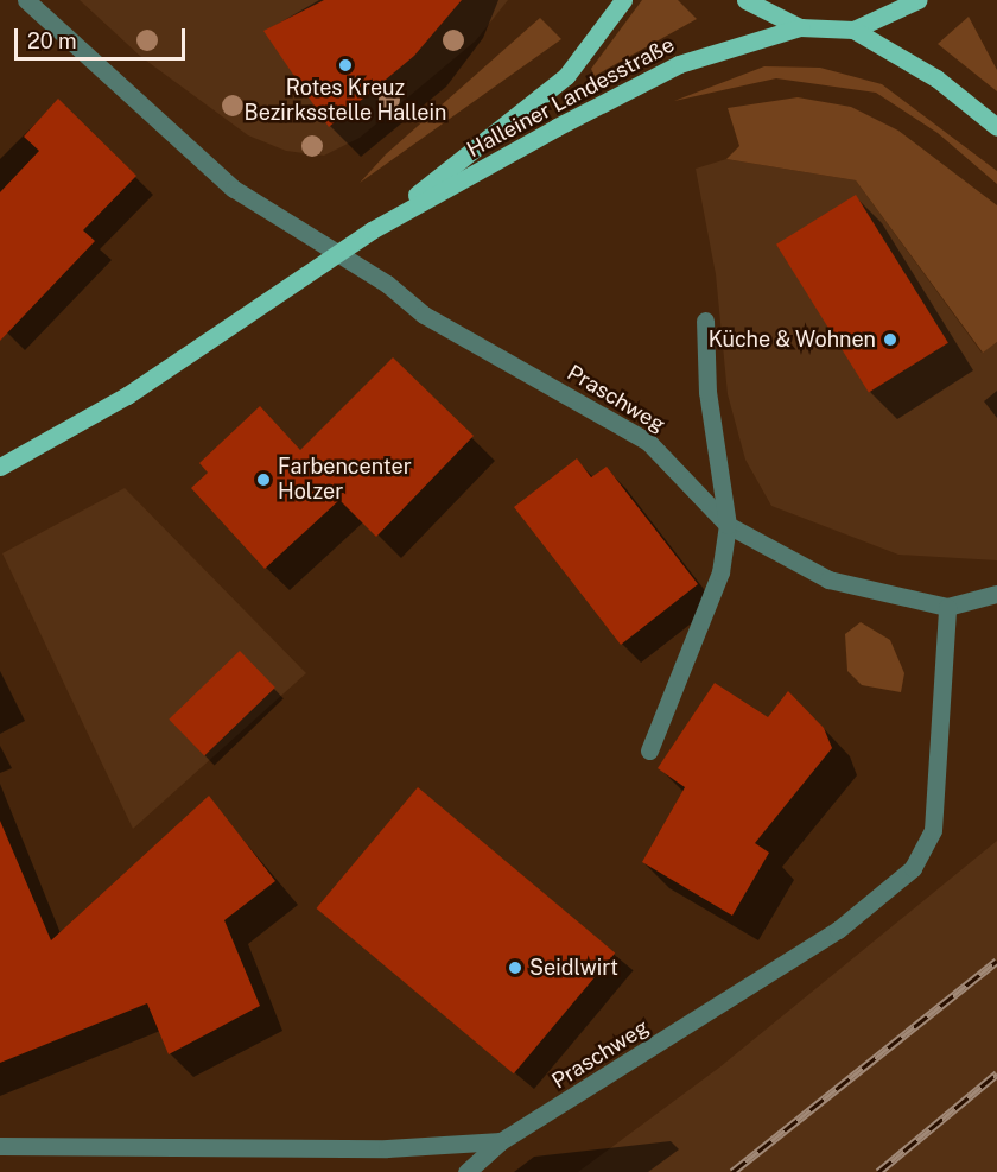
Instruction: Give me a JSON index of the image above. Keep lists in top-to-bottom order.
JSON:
{
  "streets": {
    "main road": ["Halleiner Landesstraße"],
    "street": ["Praschweg"]
  },
  "crossings": [
    ["Halleiner Landesstraße", "Praschweg"]
  ],
  "places": [
    "Rotes Kreuz Bezirksstelle Hallein",
    "Küche & Wohnen",
    "Farbencenter Holzer",
    "Seidlwirt"
  ],
  "scale_bar": "20 m"
}
